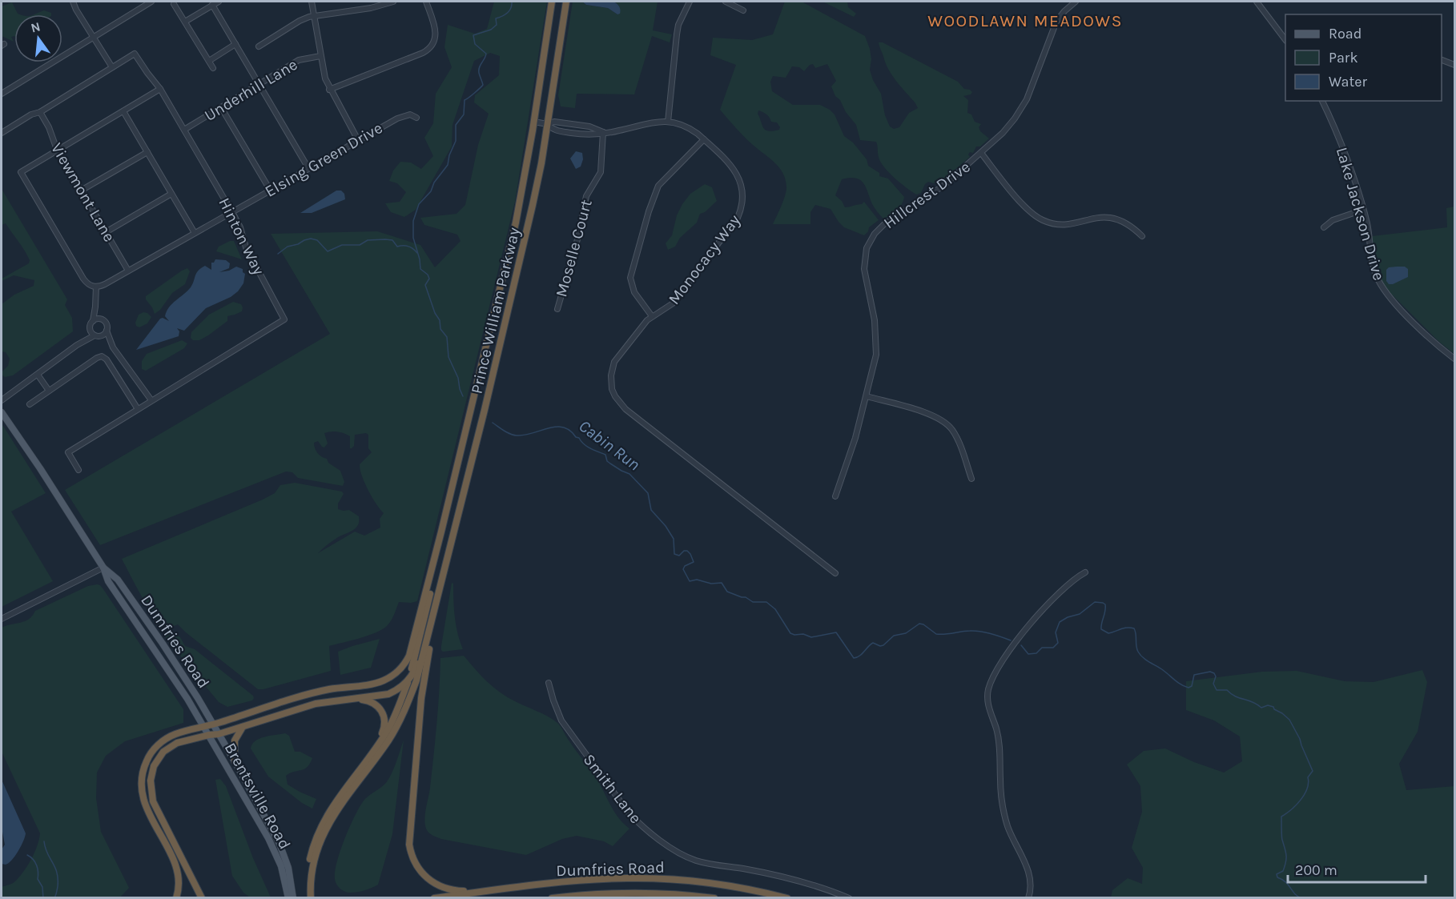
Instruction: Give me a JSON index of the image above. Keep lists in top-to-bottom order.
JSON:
{
  "streets": {
    "highway": ["Prince William Parkway", "Dumfries Road"],
    "main road": ["Brentsville Road"],
    "street": [
      "Underhill Lane",
      "Elsing Green Drive",
      "Viewmont Lane",
      "Hillcrest Drive",
      "Lake Jackson Drive",
      "Hinton Way",
      "Moselle Court",
      "Monocacy Way",
      "Smith Lane"
    ]
  },
  "crossings": [
    ["Underhill Lane", "Hinton Way"],
    ["Elsing Green Drive", "Viewmont Lane"],
    ["Elsing Green Drive", "Hinton Way"],
    ["Viewmont Lane", "Hinton Way"],
    ["Moselle Court", "Monocacy Way"],
    ["Monocacy Way", "Prince William Parkway"],
    ["Dumfries Road", "Brentsville Road"]
  ],
  "districts": ["WOODLAWN MEADOWS"],
  "water": ["Cabin Run"],
  "legend": ["Road", "Park", "Water"],
  "scale_bar": "200 m",
  "north": "top"
}
